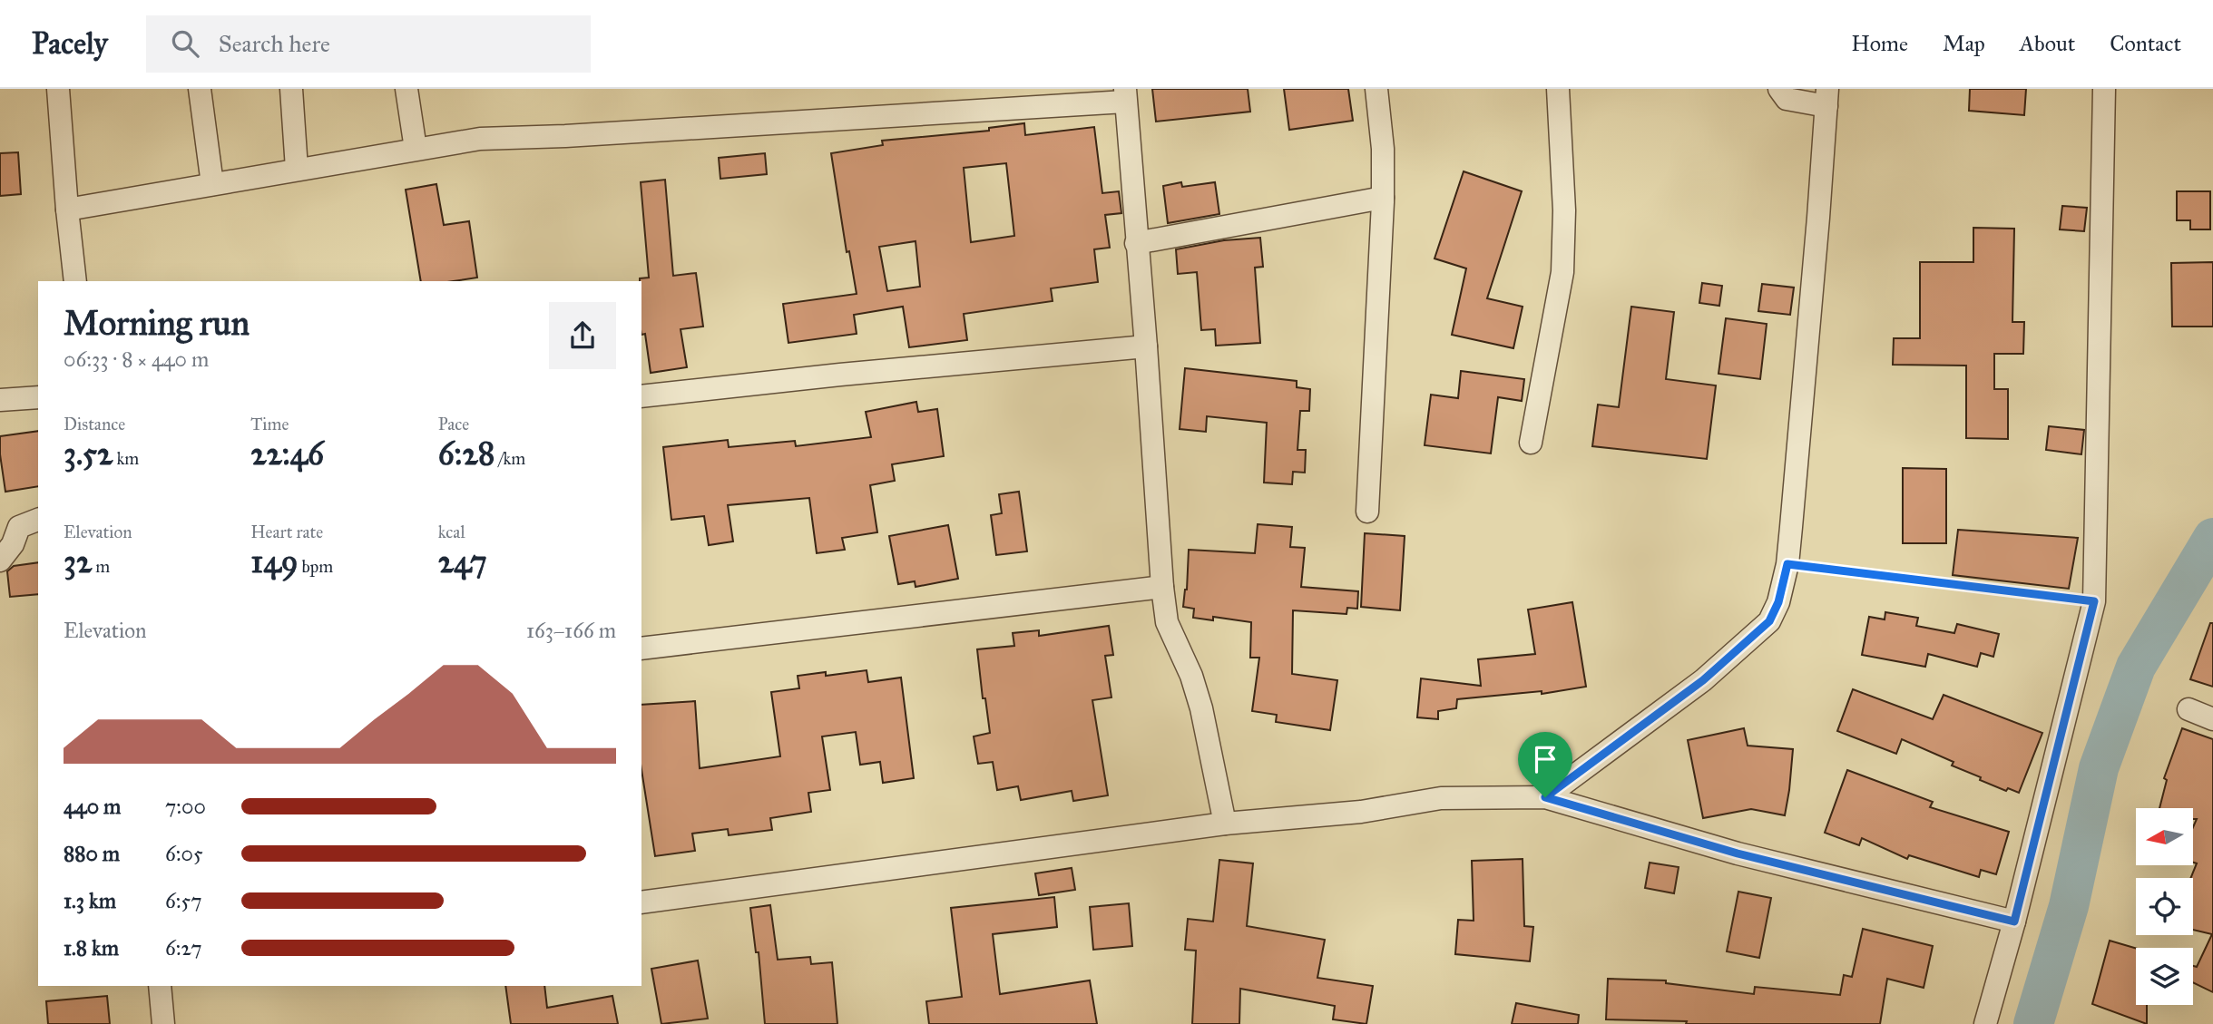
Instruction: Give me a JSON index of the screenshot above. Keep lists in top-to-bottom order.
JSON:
{
  "north": "left",
  "page": {
    "header": "Pacely",
    "search": "Search here",
    "nav": [
      "Home",
      "Map",
      "About",
      "Contact"
    ],
    "heading": ["Morning run", "06:33 · 8 × 440 m"],
    "stats": [
      ["Distance", "3.52 km"],
      ["Time", "22:46"],
      ["Pace", "6:28 /km"],
      ["Elevation", "32 m"],
      ["Heart rate", "149 bpm"],
      ["kcal", "247"]
    ],
    "chart": ["Elevation", "163–166 m"],
    "list": [
      {
        "name": "440 m",
        "note": "7:00"
      },
      {
        "name": "880 m",
        "note": "6:05"
      },
      {
        "name": "1.3 km",
        "note": "6:57"
      },
      {
        "name": "1.8 km",
        "note": "6:27"
      }
    ]
  }
}
